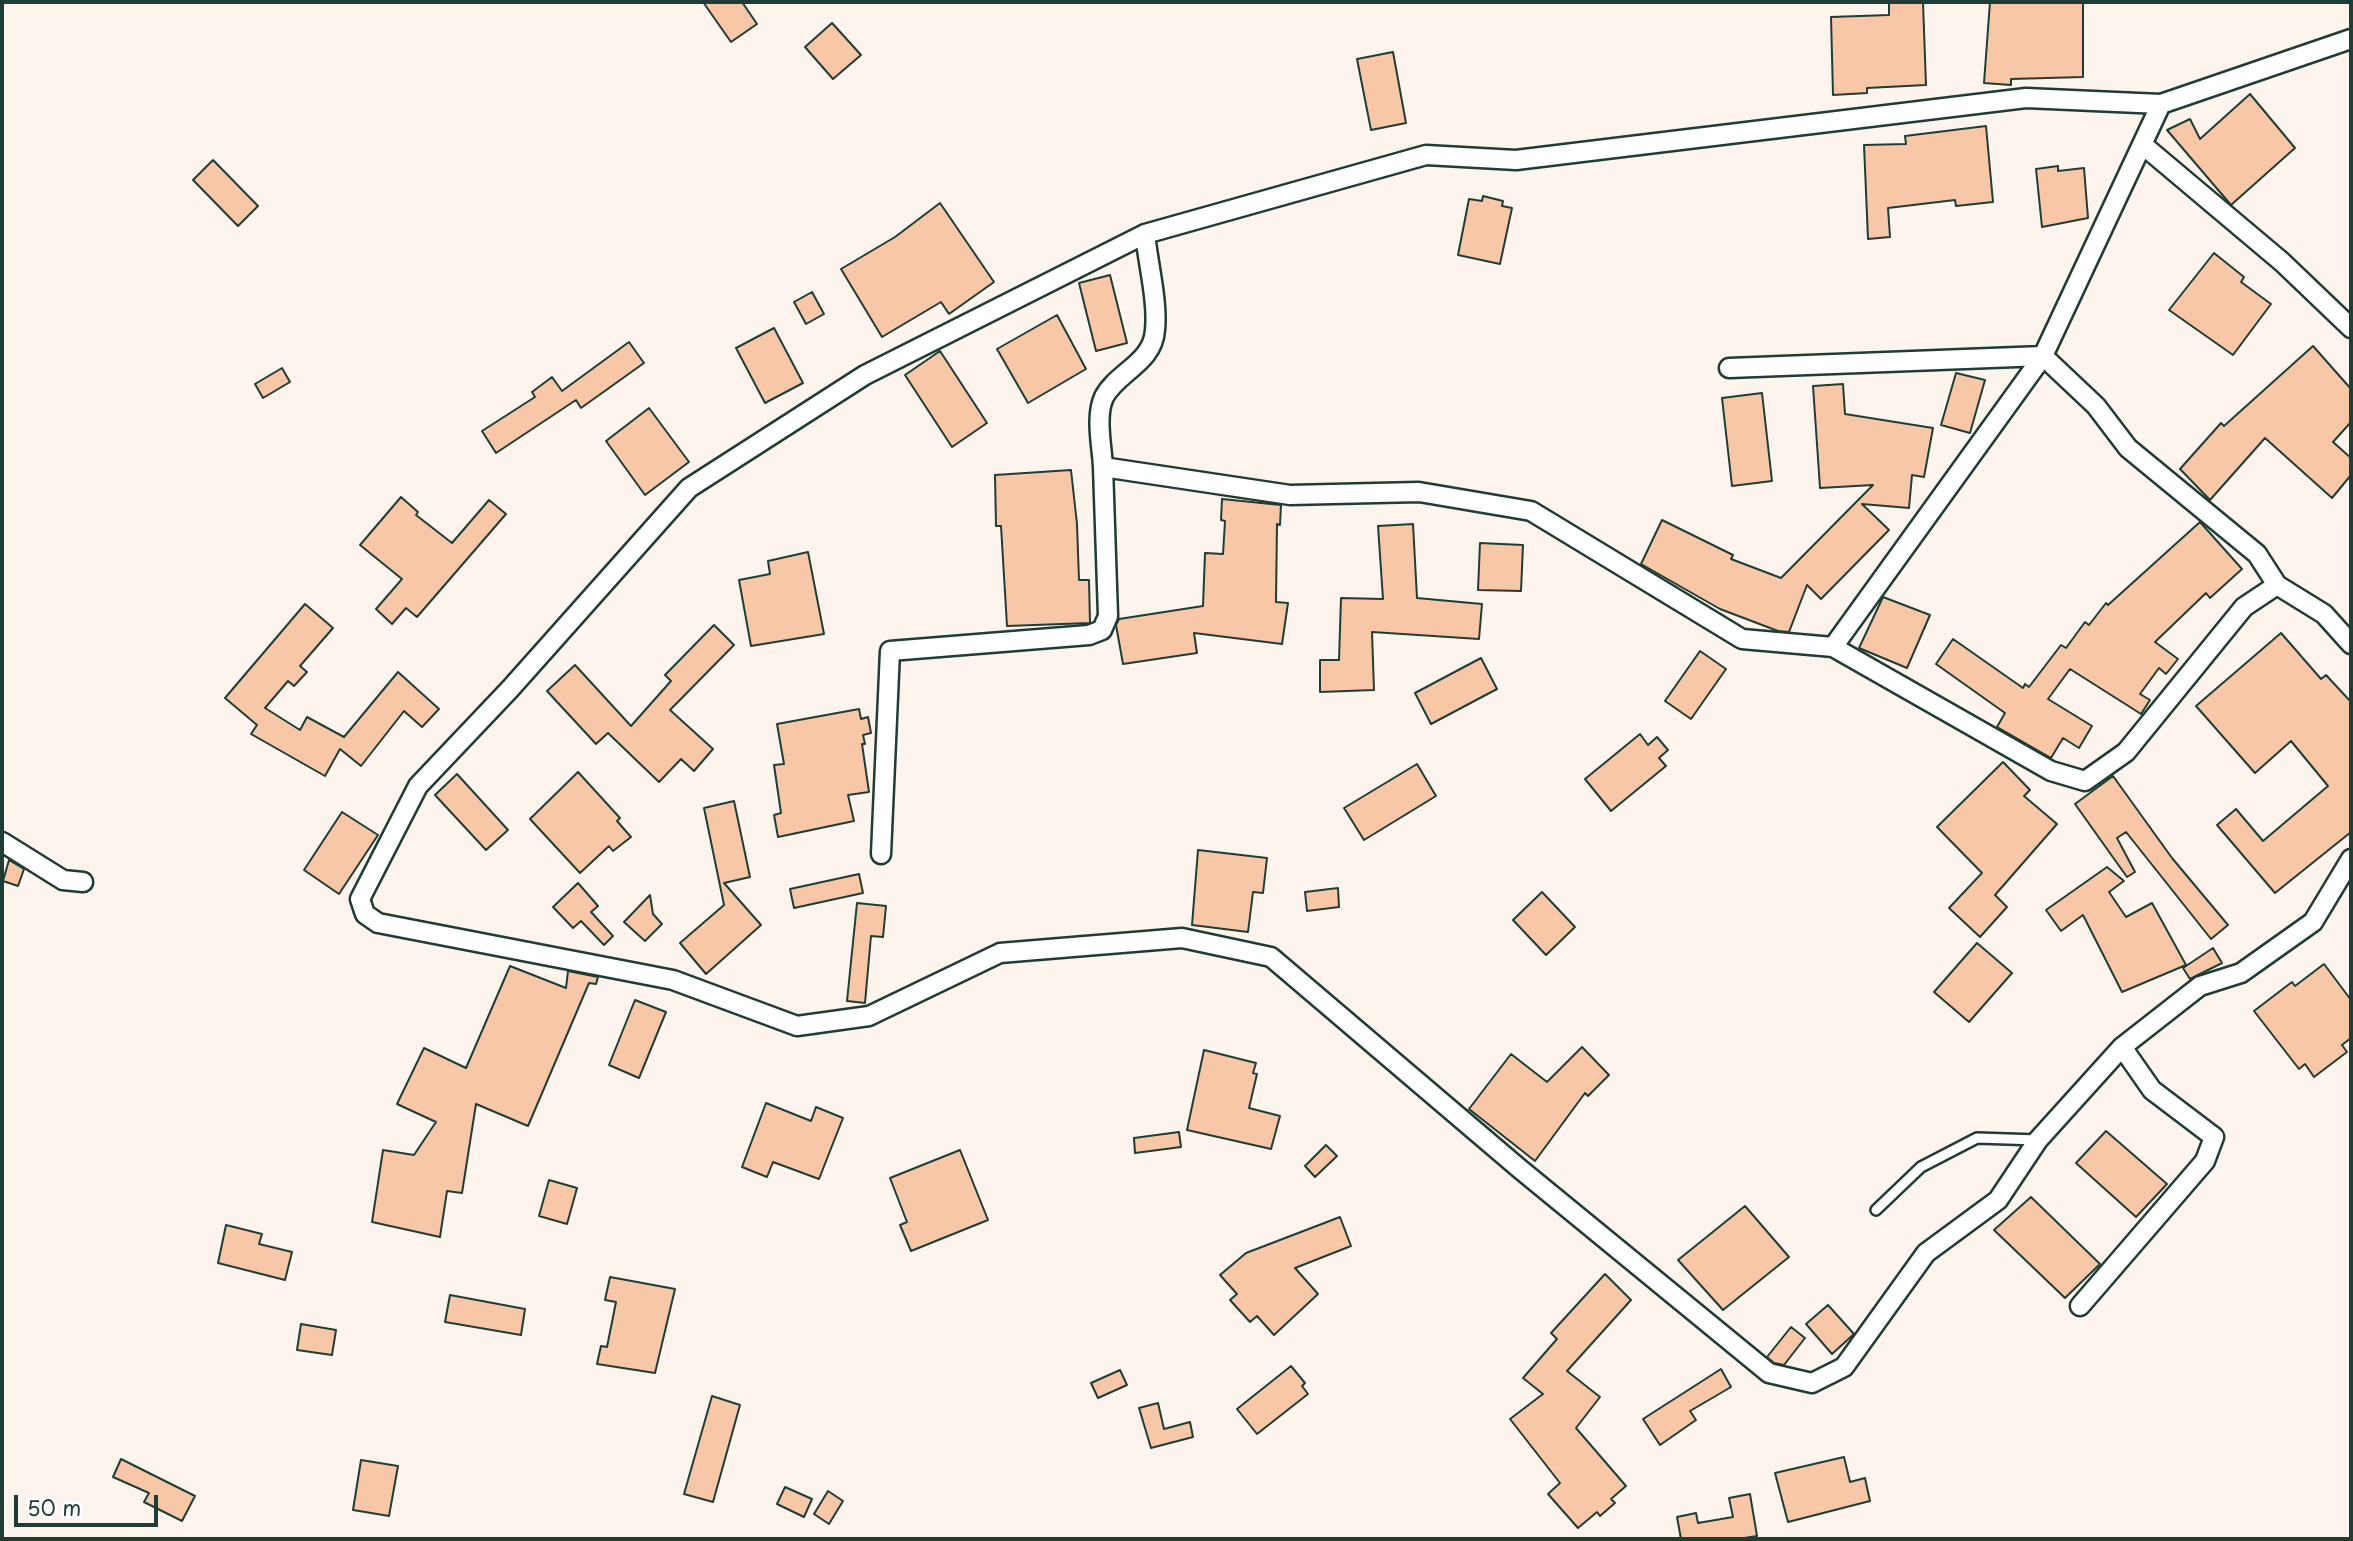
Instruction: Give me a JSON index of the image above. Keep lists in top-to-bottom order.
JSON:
{
  "scale_bar": "50 m"
}
